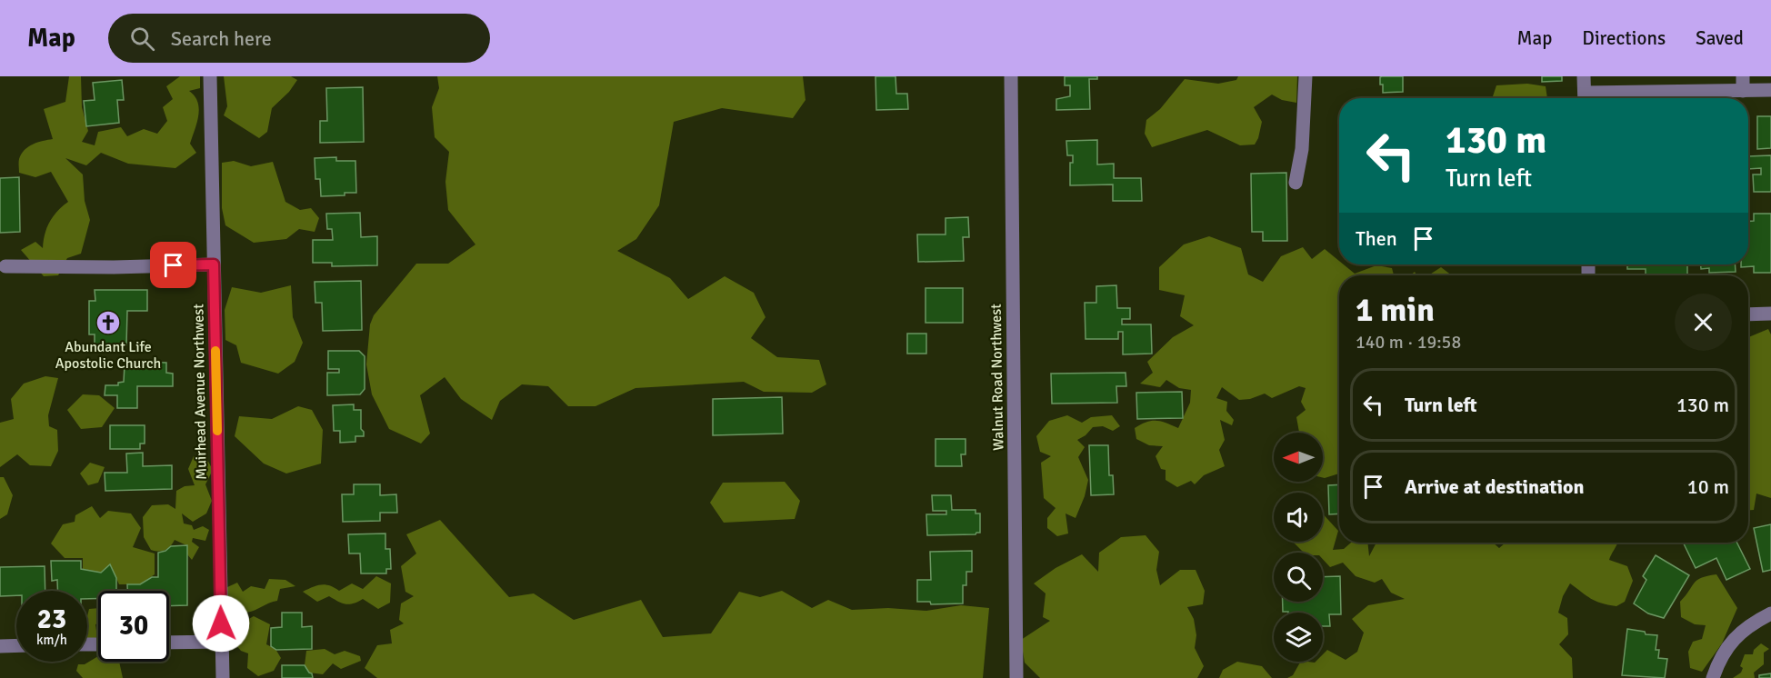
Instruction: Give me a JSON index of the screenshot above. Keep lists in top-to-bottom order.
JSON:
{
  "streets": {
    "street": ["Walnut Road Northwest", "Muirhead Avenue Northwest"]
  },
  "places": {
    "church": ["Abundant Life Apostolic Church"]
  },
  "north": "left",
  "page": {
    "header": "Map",
    "search": "Search here",
    "nav": ["Map", "Directions", "Saved"],
    "turn": ["130 m", "Turn left"],
    "then": "Then",
    "heading": ["1 min", "140 m · 19:58"],
    "list": [
      {
        "name": "Turn left",
        "value": "130 m"
      },
      {
        "name": "Arrive at destination",
        "value": "10 m"
      }
    ],
    "speed": "23 km/h",
    "limit": "30"
  }
}
